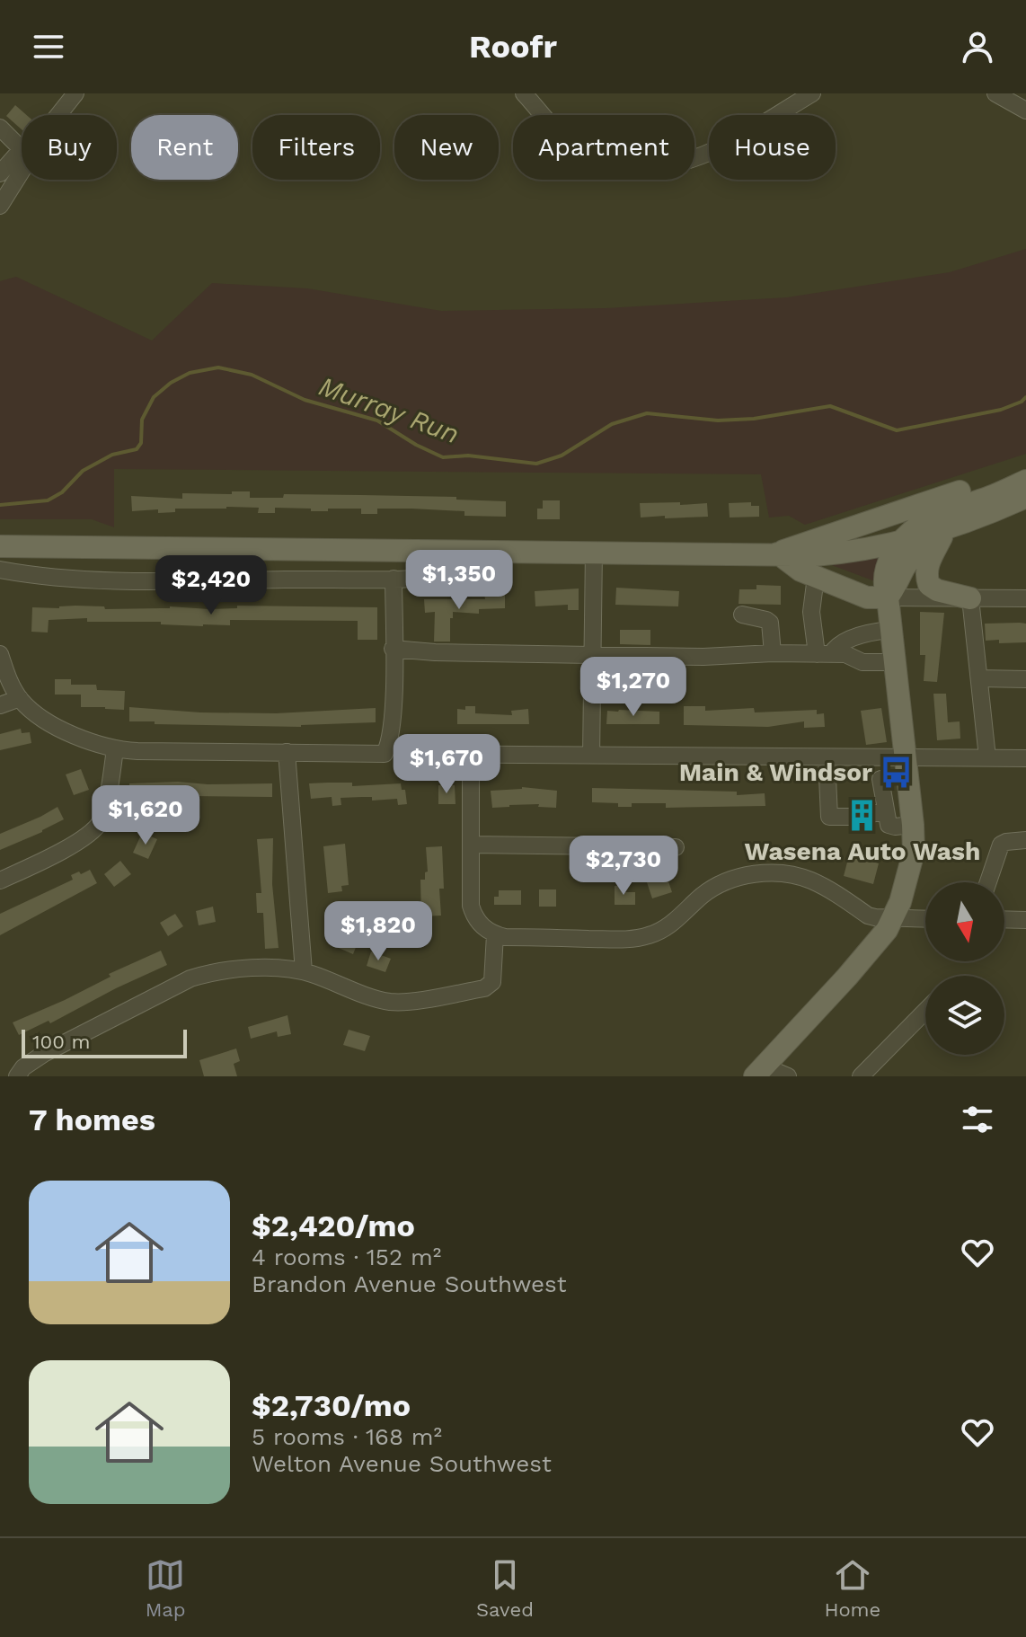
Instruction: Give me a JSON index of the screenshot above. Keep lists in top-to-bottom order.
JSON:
{
  "water": ["Murray Run"],
  "places": {
    "bus stop": ["Main & Windsor"],
    "building": ["Wasena Auto Wash"]
  },
  "scale_bar": "100 m",
  "north": "bottom",
  "page": {
    "header": "Roofr",
    "chip": [
      "Buy",
      "Rent",
      "Filters",
      "New",
      "Apartment",
      "House"
    ],
    "price": [
      "$1,350",
      "$2,420",
      "$1,270",
      "$1,670",
      "$1,620",
      "$2,730",
      "$1,820"
    ],
    "scale": "100 m",
    "heading": "7 homes",
    "list": [
      {
        "name": "$2,420/mo",
        "note": "4 rooms · 152 m² · Brandon Avenue Southwest"
      },
      {
        "name": "$2,730/mo",
        "note": "5 rooms · 168 m² · Welton Avenue Southwest"
      }
    ],
    "tabs": ["Map", "Saved", "Home"]
  }
}
